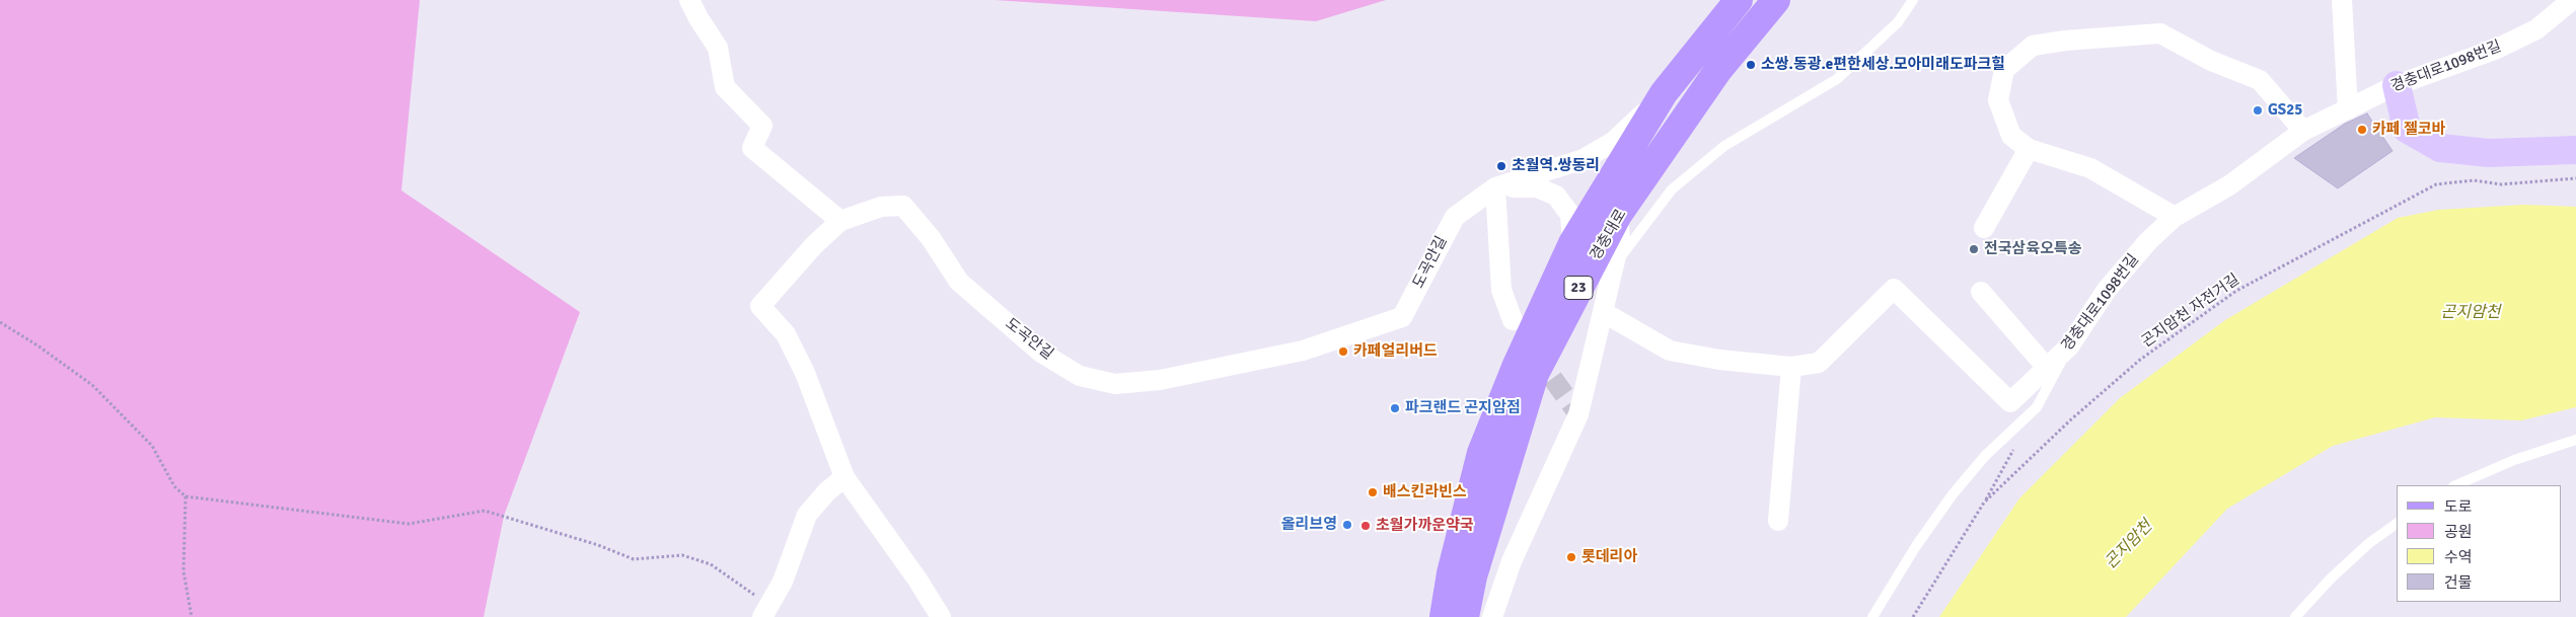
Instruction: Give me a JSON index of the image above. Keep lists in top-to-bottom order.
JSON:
{
  "streets": {
    "main road": ["경충대로", "23"],
    "street": ["경충대로1098번길", "도곡안길"],
    "path": ["곤지암천 자전거길"]
  },
  "crossings": [
    ["경충대로", "도곡안길"]
  ],
  "water": ["곤지암천"],
  "places": [
    "소쌍.동광.e편한세상.모아미래도파크힐",
    "GS25",
    "카페 젤코바",
    "초월역.쌍동리",
    "전국삼육오특송",
    "카페얼리버드",
    "파크랜드 곤지암점",
    "배스킨라빈스",
    "올리브영",
    "초월가까운약국",
    "롯데리아"
  ],
  "legend": [
    "도로",
    "공원",
    "수역",
    "건물"
  ]
}
